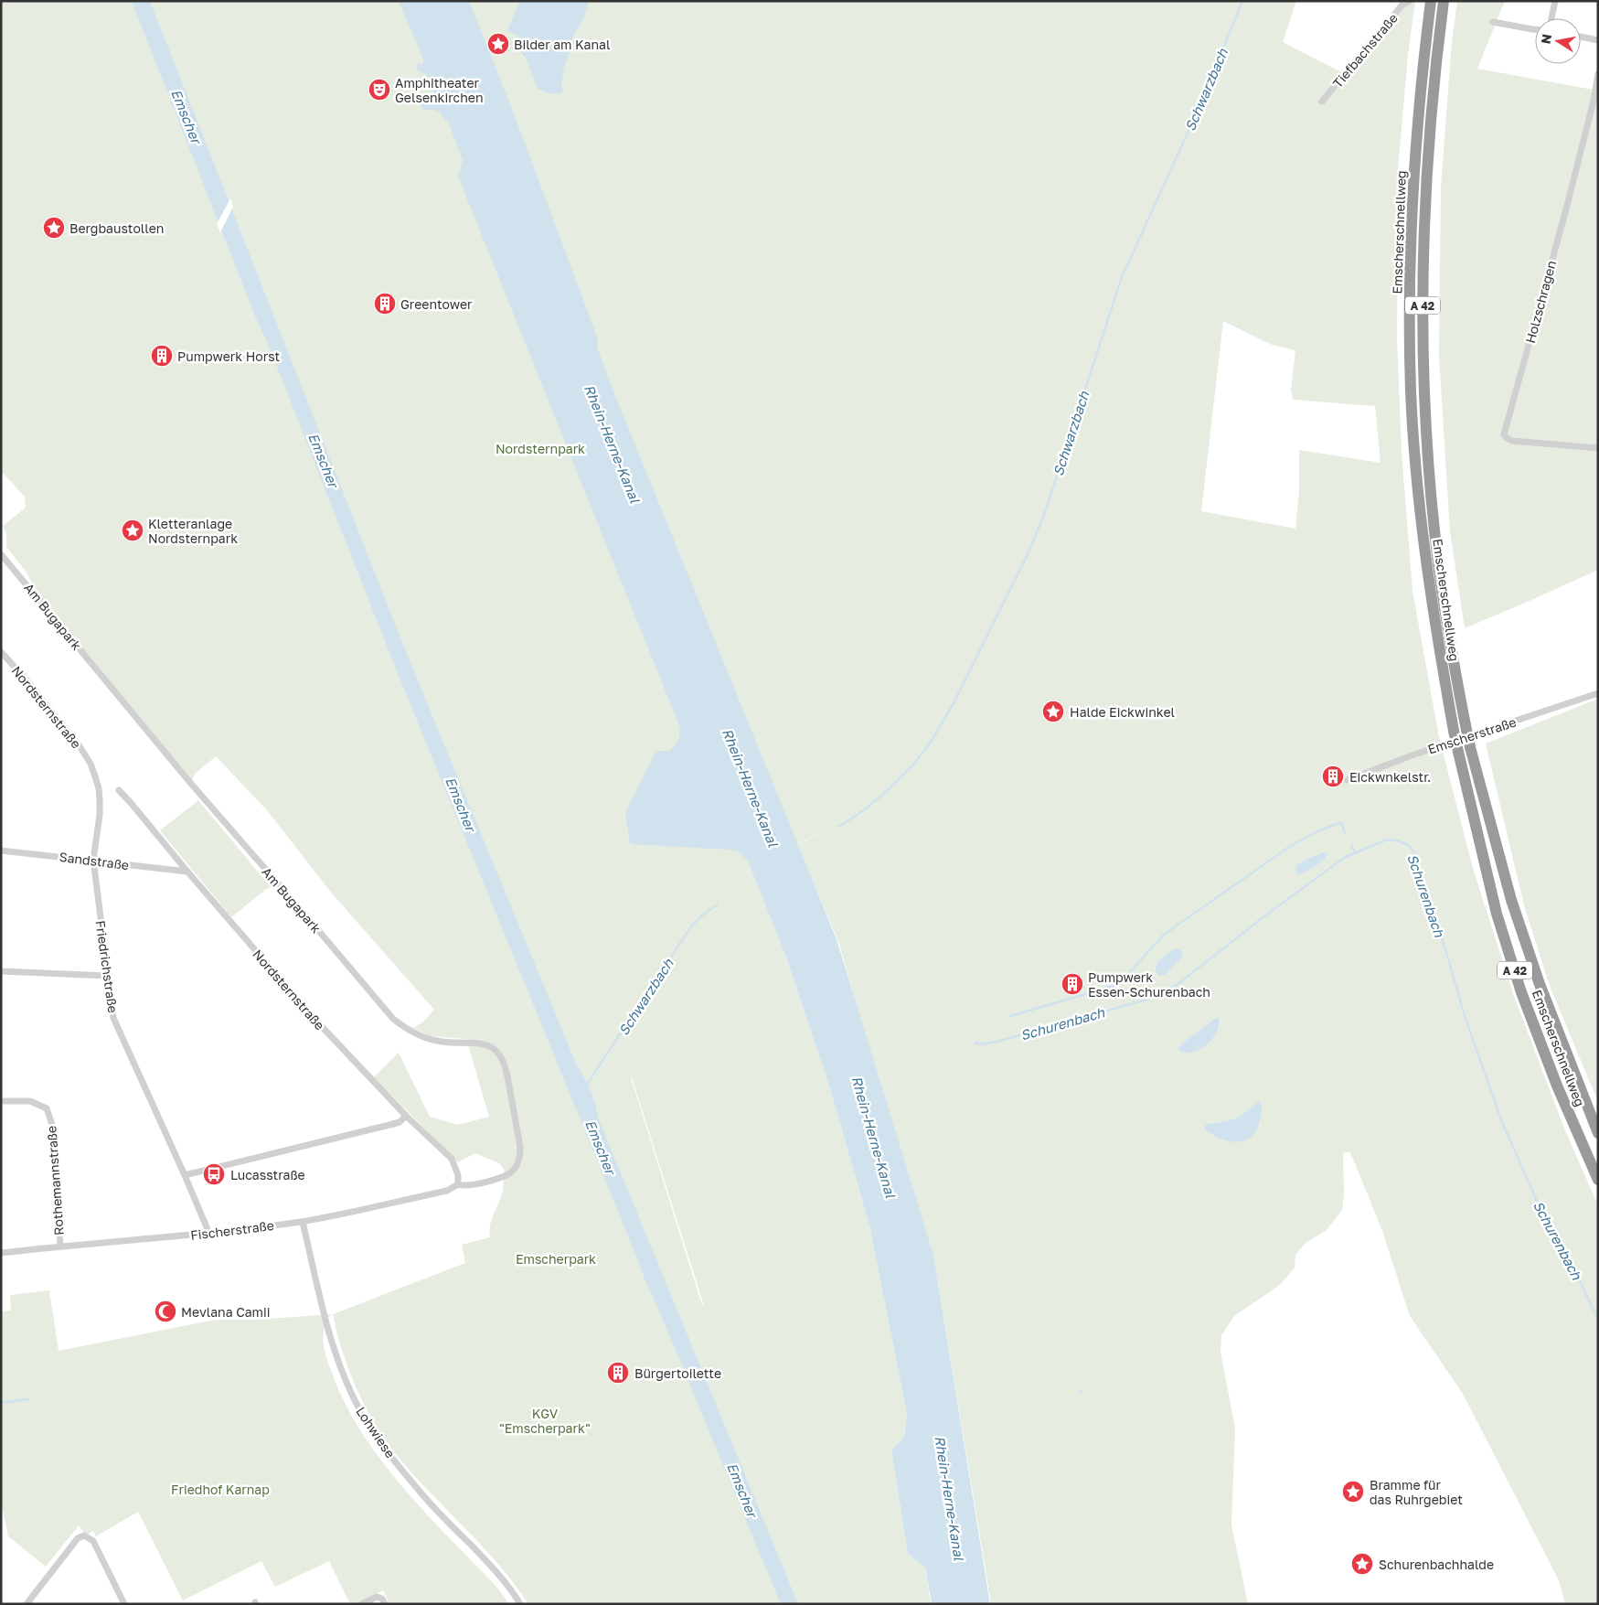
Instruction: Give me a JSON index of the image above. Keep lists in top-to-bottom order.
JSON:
{
  "streets": {
    "highway": ["Emscherschnellweg", "A 42"],
    "street": [
      "Tiefbachstraße",
      "Holzschragen",
      "Am Bugapark",
      "Nordsternstraße",
      "Emscherstraße",
      "Sandstraße",
      "Friedrichstraße",
      "Rothemannstraße",
      "Fischerstraße",
      "Lohwiese"
    ]
  },
  "crossings": [
    ["Am Bugapark", "Nordsternstraße"],
    ["Am Bugapark", "Fischerstraße"],
    ["Nordsternstraße", "Sandstraße"],
    ["Nordsternstraße", "Friedrichstraße"],
    ["Nordsternstraße", "Fischerstraße"],
    ["Sandstraße", "Friedrichstraße"],
    ["Friedrichstraße", "Fischerstraße"],
    ["Rothemannstraße", "Fischerstraße"],
    ["Fischerstraße", "Lohwiese"]
  ],
  "water": [
    "Schwarzbach",
    "Emscher",
    "Rhein-Herne-Kanal",
    "Schurenbach"
  ],
  "parks": [
    "Nordsternpark",
    "Emscherpark",
    "KGV \"Emscherpark\"",
    "Friedhof Karnap"
  ],
  "places": {
    "place": [
      "Bilder am Kanal",
      "Bergbaustollen",
      "Kletteranlage Nordsternpark",
      "Halde Eickwinkel",
      "Bramme für das Ruhrgebiet",
      "Schurenbachhalde"
    ],
    "theatre": ["Amphitheater Gelsenkirchen"],
    "building": [
      "Greentower",
      "Pumpwerk Horst",
      "Eickwnkelstr.",
      "Pumpwerk Essen-Schurenbach",
      "Bürgertoilette"
    ],
    "bus stop": ["Lucasstraße"],
    "mosque": ["Mevlana Camii"]
  },
  "north": "left"
}
